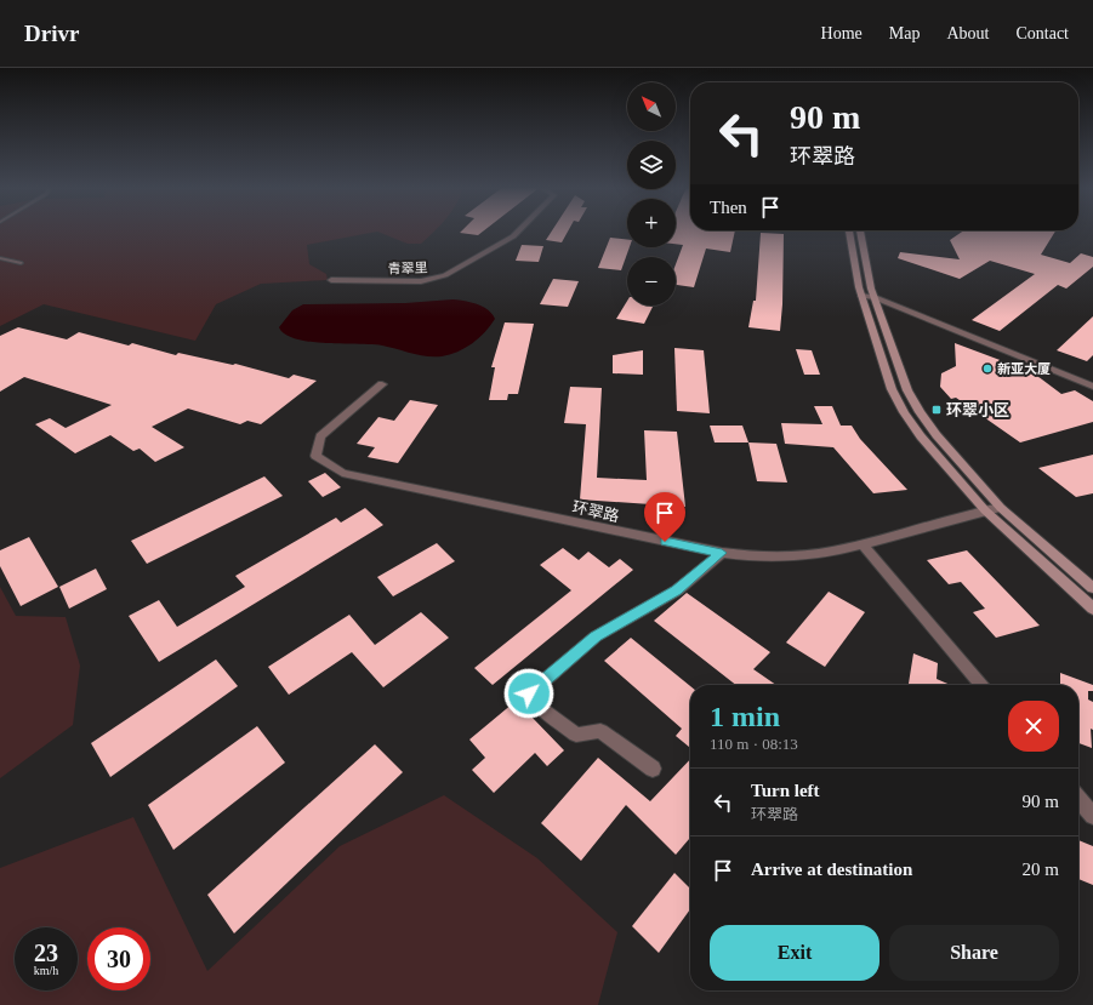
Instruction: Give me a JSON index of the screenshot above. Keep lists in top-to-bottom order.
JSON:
{
  "streets": {
    "street": ["青翠里", "环翠路"]
  },
  "places": {
    "other": ["新亚大厦"],
    "transit": ["环翠小区"]
  },
  "north": "top left",
  "page": {
    "header": "Drivr",
    "nav": [
      "Home",
      "Map",
      "About",
      "Contact"
    ],
    "map_buttons": ["+", "−"],
    "turn": ["90 m", "环翠路"],
    "then": "Then",
    "heading": ["1 min", "110 m · 08:13"],
    "list": [
      {
        "name": "Turn left",
        "note": "环翠路",
        "value": "90 m"
      },
      {
        "name": "Arrive at destination",
        "value": "20 m"
      }
    ],
    "buttons": ["Exit", "Share"],
    "speed": "23 km/h",
    "limit": "30"
  }
}
